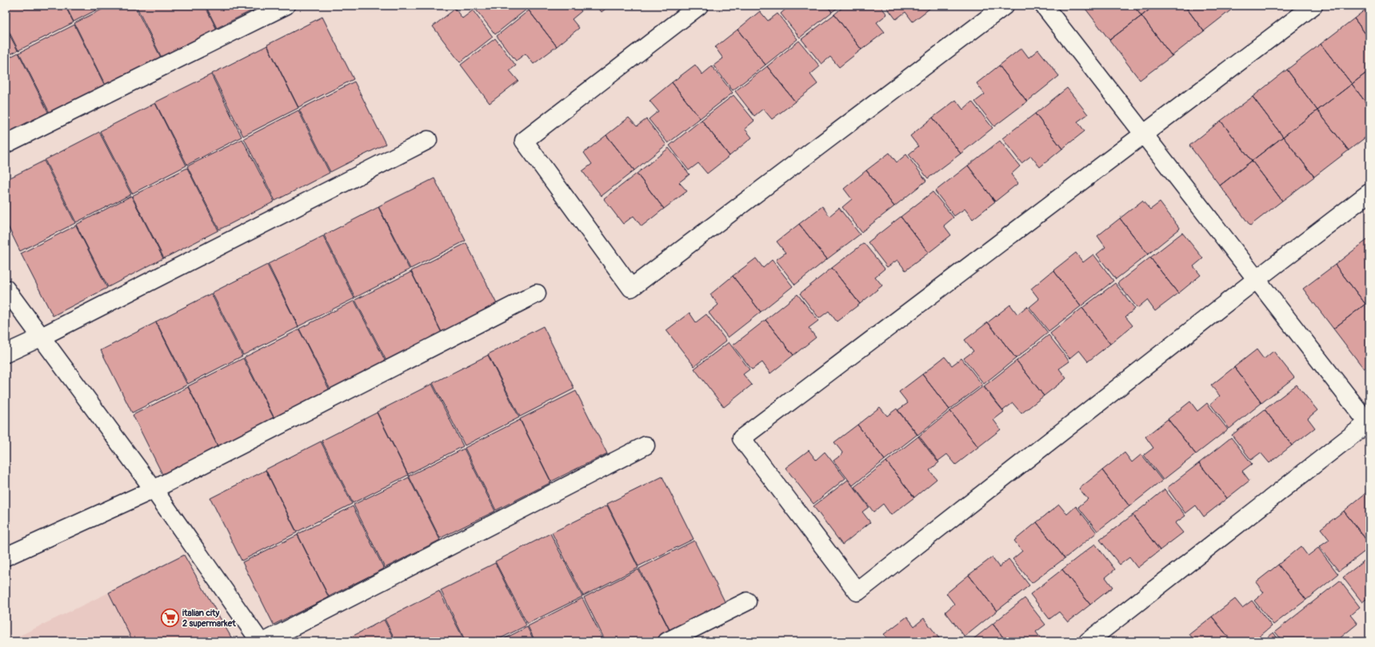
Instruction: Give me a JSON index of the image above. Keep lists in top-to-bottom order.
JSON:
{
  "places": {
    "supermarket": ["italian city 2 supermarket"]
  }
}
